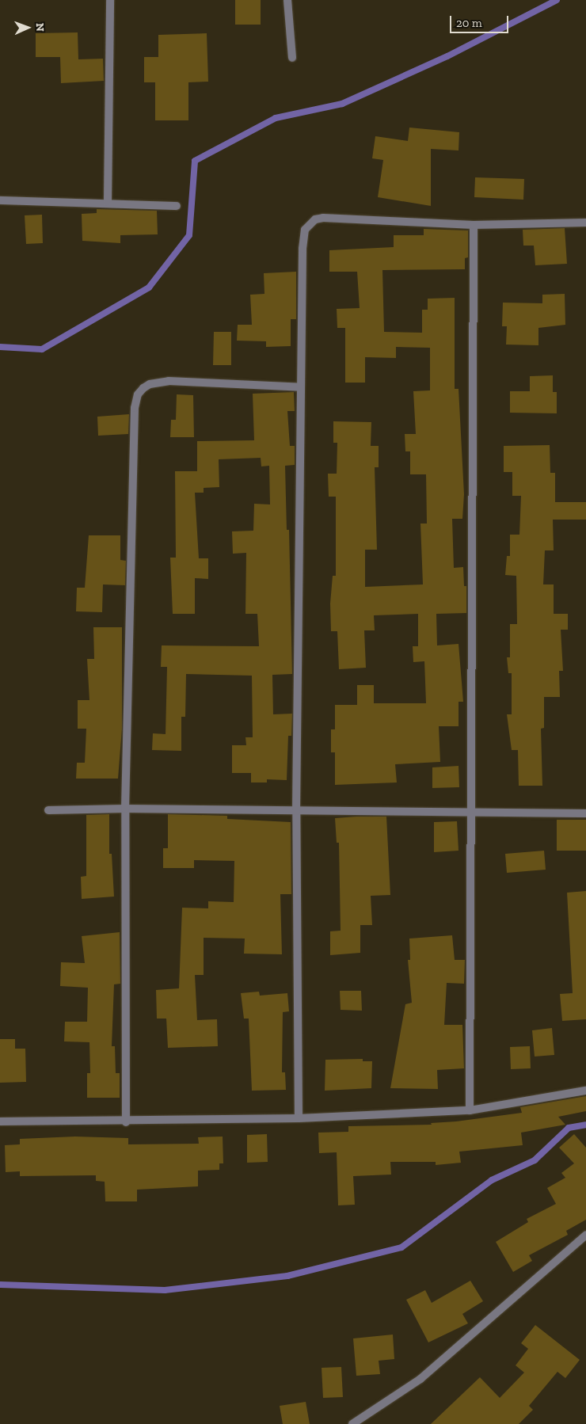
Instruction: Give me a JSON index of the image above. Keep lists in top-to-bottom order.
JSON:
{
  "scale_bar": "20 m",
  "north": "right"
}
